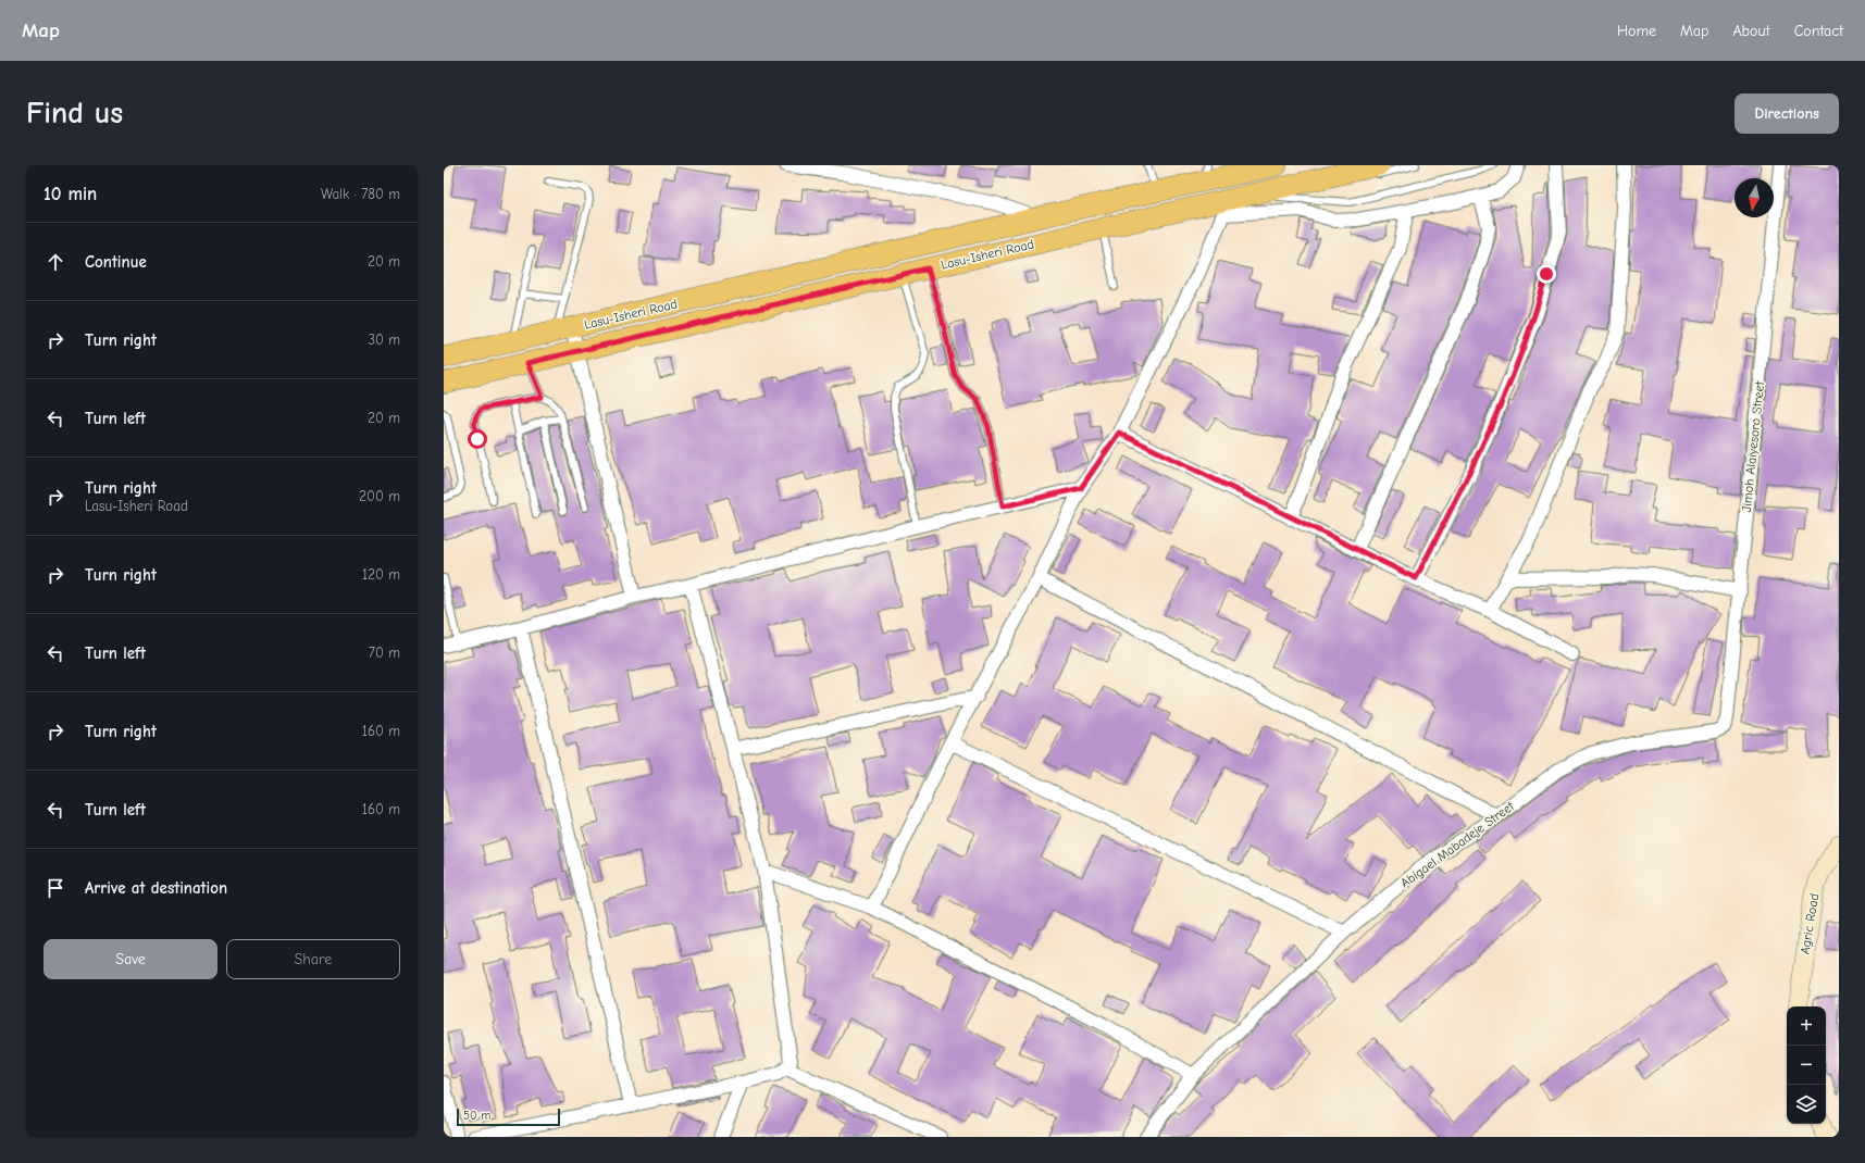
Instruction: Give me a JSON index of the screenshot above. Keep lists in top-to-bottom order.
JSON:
{
  "streets": {
    "main road": ["Lasu-Isheri Road"],
    "street": ["Jimoh Alaiyesoro Street", "Abigael Mabadeje Street", "Agric Road"]
  },
  "crossings": [
    ["Jimoh Alaiyesoro Street", "Abigael Mabadeje Street"]
  ],
  "scale_bar": "50 m",
  "north": "bottom",
  "page": {
    "header": "Map",
    "nav": [
      "Home",
      "Map",
      "About",
      "Contact"
    ],
    "buttons": [
      "Directions",
      ["Save", "Share"]
    ],
    "title": "Find us",
    "heading": ["10 min", "Walk · 780 m"],
    "list": [
      ["Continue", "20 m"],
      ["Turn right", "30 m"],
      ["Turn left", "20 m"],
      ["Turn right", "Lasu-Isheri Road", "200 m"],
      ["Turn right", "120 m"],
      ["Turn left", "70 m"],
      ["Turn right", "160 m"],
      ["Turn left", "160 m"],
      "Arrive at destination"
    ],
    "map_buttons": ["+", "−"],
    "scale": "50 m"
  }
}
